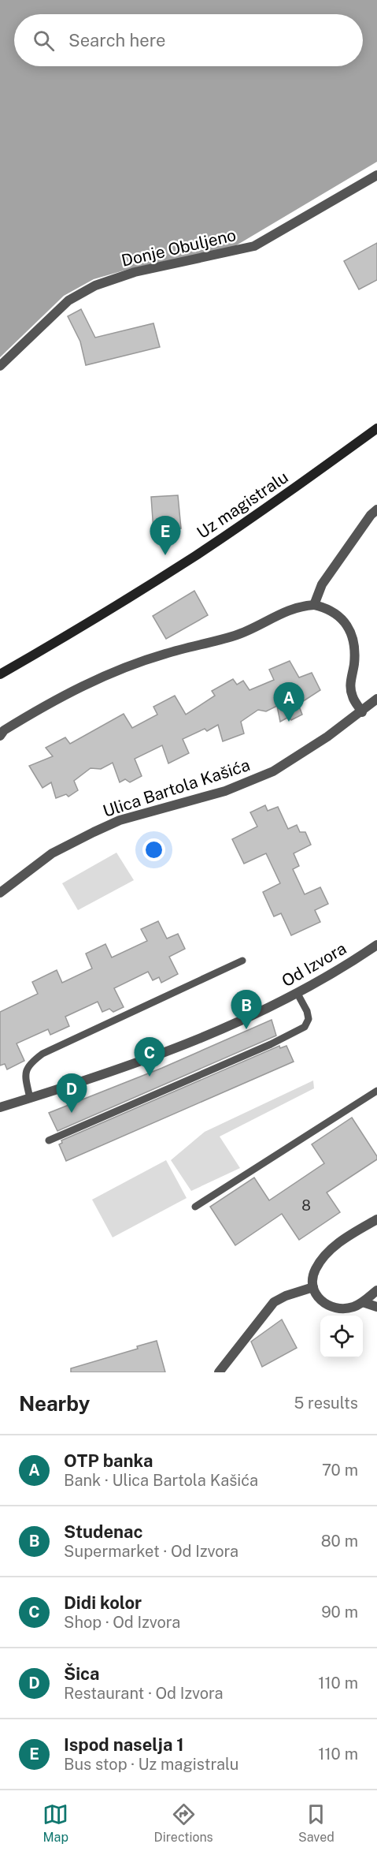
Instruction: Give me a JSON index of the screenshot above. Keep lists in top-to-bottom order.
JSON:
{
  "streets": {
    "main road": ["Uz magistralu"],
    "street": ["Donje Obuljeno", "Ulica Bartola Kašića", "Od Izvora"]
  },
  "house_numbers": ["8"],
  "page": {
    "search": "Search here",
    "pins": [
      "E",
      "A",
      "B",
      "C",
      "D"
    ],
    "heading": ["Nearby", "5 results"],
    "list": [
      {
        "mark": "A",
        "name": "OTP banka",
        "note": "Bank · Ulica Bartola Kašića",
        "value": "70 m"
      },
      {
        "mark": "B",
        "name": "Studenac",
        "note": "Supermarket · Od Izvora",
        "value": "80 m"
      },
      {
        "mark": "C",
        "name": "Didi kolor",
        "note": "Shop · Od Izvora",
        "value": "90 m"
      },
      {
        "mark": "D",
        "name": "Šica",
        "note": "Restaurant · Od Izvora",
        "value": "110 m"
      },
      {
        "mark": "E",
        "name": "Ispod naselja 1",
        "note": "Bus stop · Uz magistralu",
        "value": "110 m"
      }
    ],
    "nav": ["Map", "Directions", "Saved"]
  }
}
